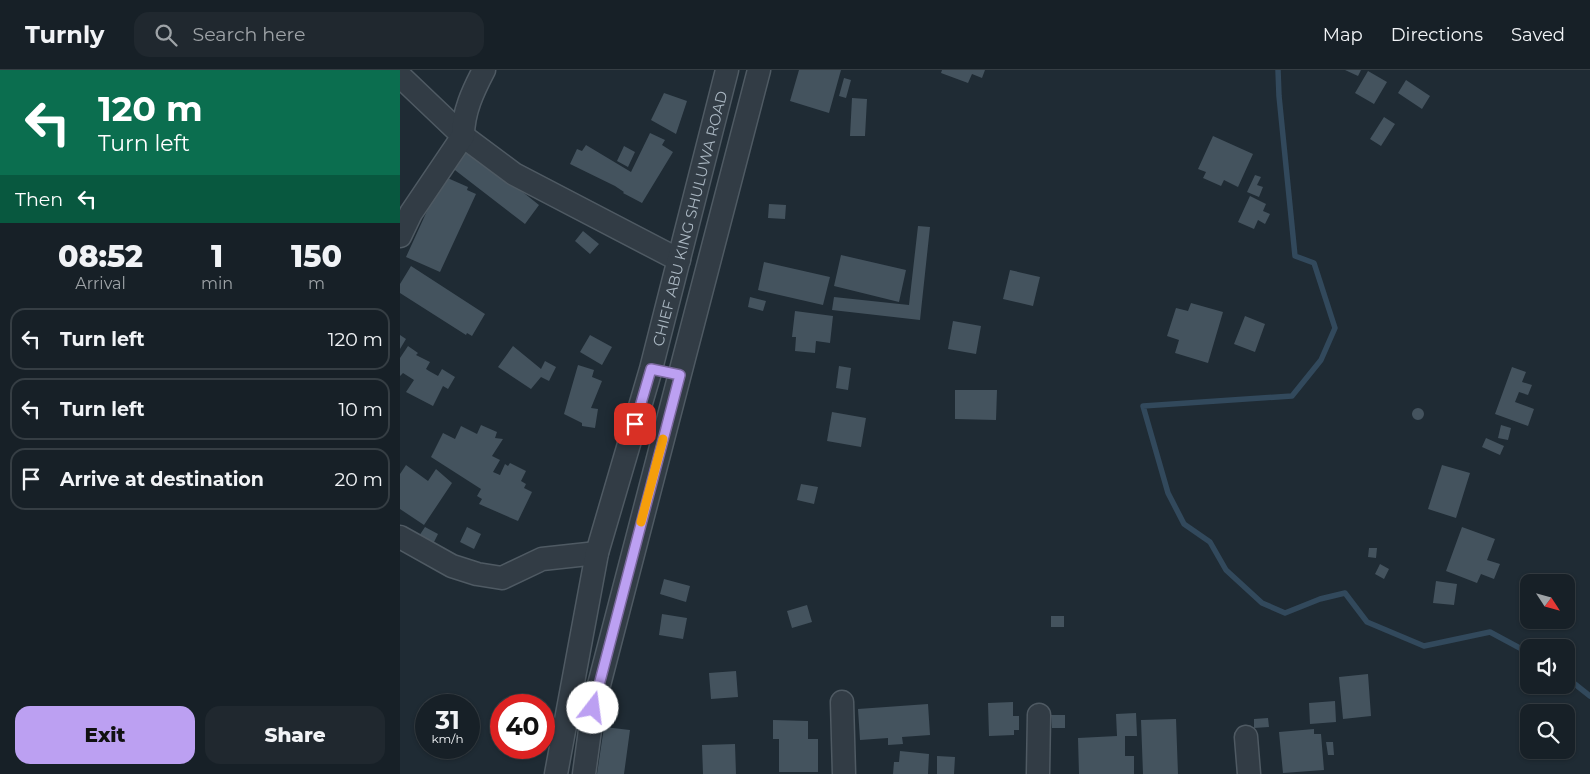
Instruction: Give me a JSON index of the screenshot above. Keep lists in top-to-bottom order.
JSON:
{
  "streets": {
    "street": ["CHIEF ABU KING SHULUWA ROAD"]
  },
  "north": "bottom right",
  "page": {
    "header": "Turnly",
    "search": "Search here",
    "nav": ["Map", "Directions", "Saved"],
    "turn": ["120 m", "Turn left"],
    "then": "Then",
    "eta": [
      "08:52",
      "Arrival",
      "1",
      "min",
      "150",
      "m"
    ],
    "list": [
      {
        "name": "Turn left",
        "value": "120 m"
      },
      {
        "name": "Turn left",
        "value": "10 m"
      },
      {
        "name": "Arrive at destination",
        "value": "20 m"
      }
    ],
    "speed": "31 km/h",
    "limit": "40",
    "buttons": ["Exit", "Share"]
  }
}
